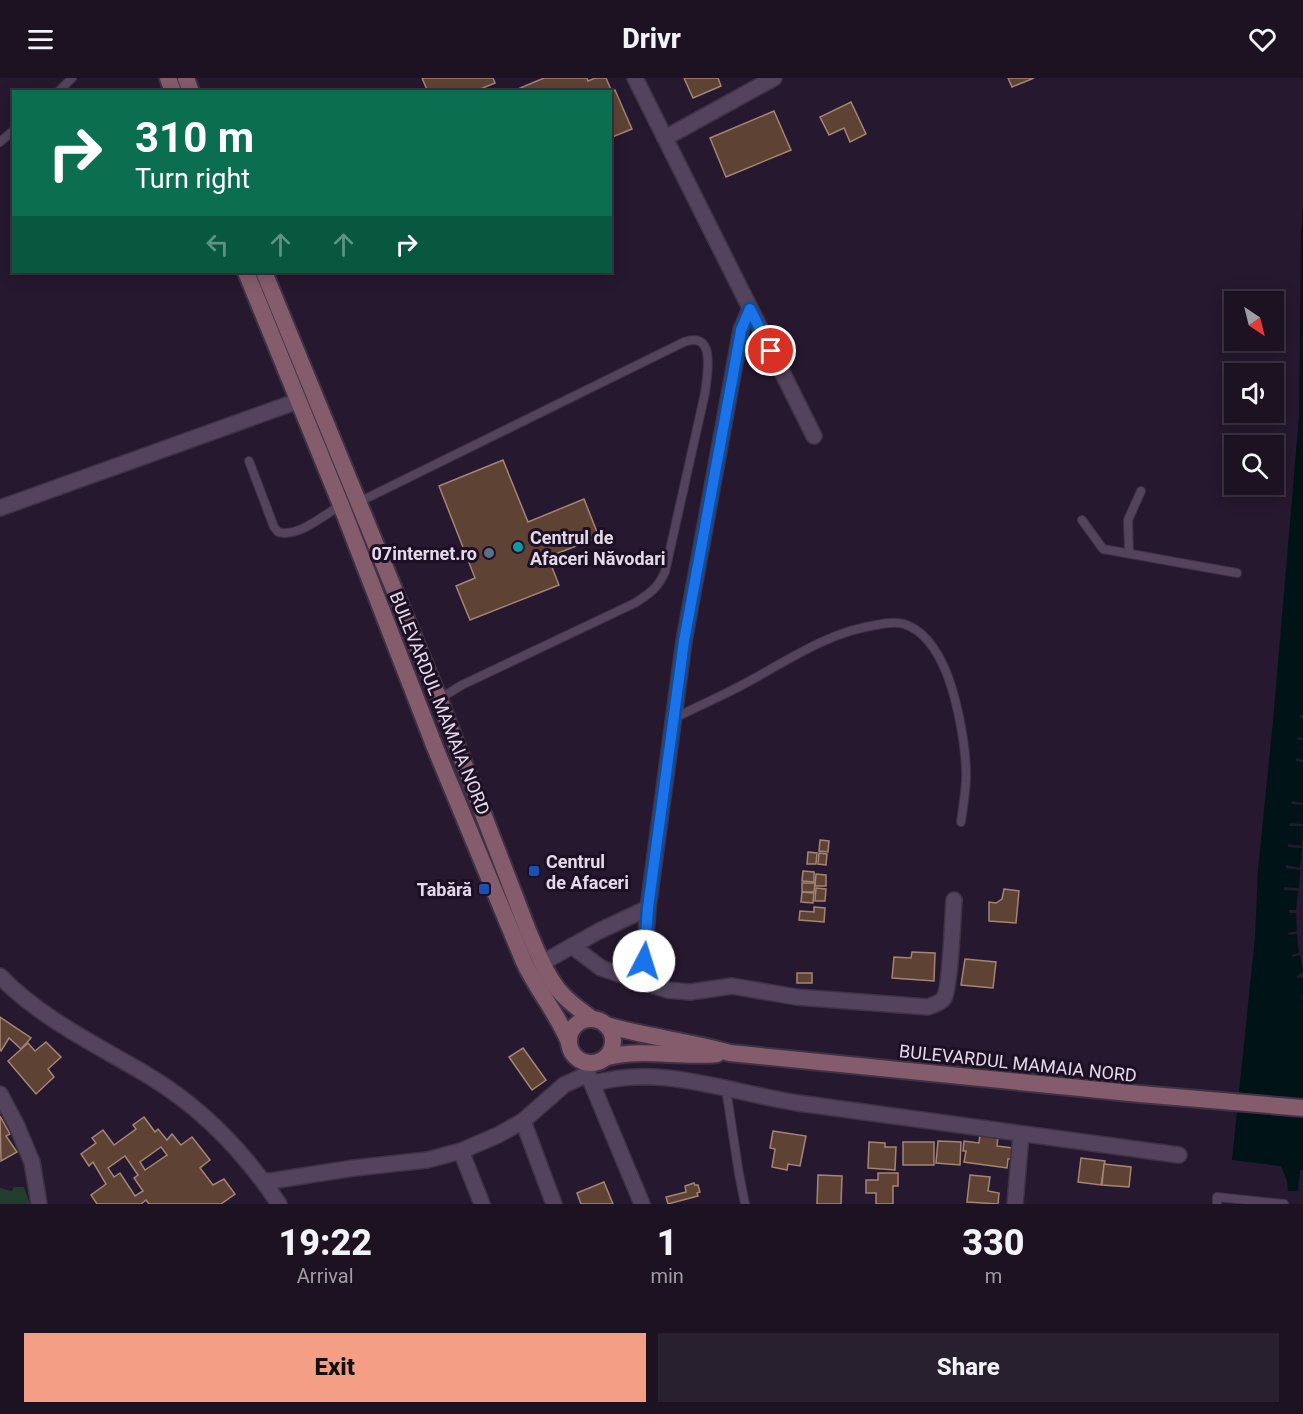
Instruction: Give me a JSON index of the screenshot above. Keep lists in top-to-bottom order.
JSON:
{
  "streets": {
    "main road": ["BULEVARDUL MAMAIA NORD"]
  },
  "places": {
    "other": ["Centrul de Afaceri Năvodari", "07internet.ro"],
    "transit": ["Centrul de Afaceri", "Tabără"]
  },
  "north": "bottom right",
  "page": {
    "header": "Drivr",
    "turn": ["310 m", "Turn right"],
    "eta": [
      "19:22",
      "Arrival",
      "1",
      "min",
      "330",
      "m"
    ],
    "buttons": ["Exit", "Share"]
  }
}
